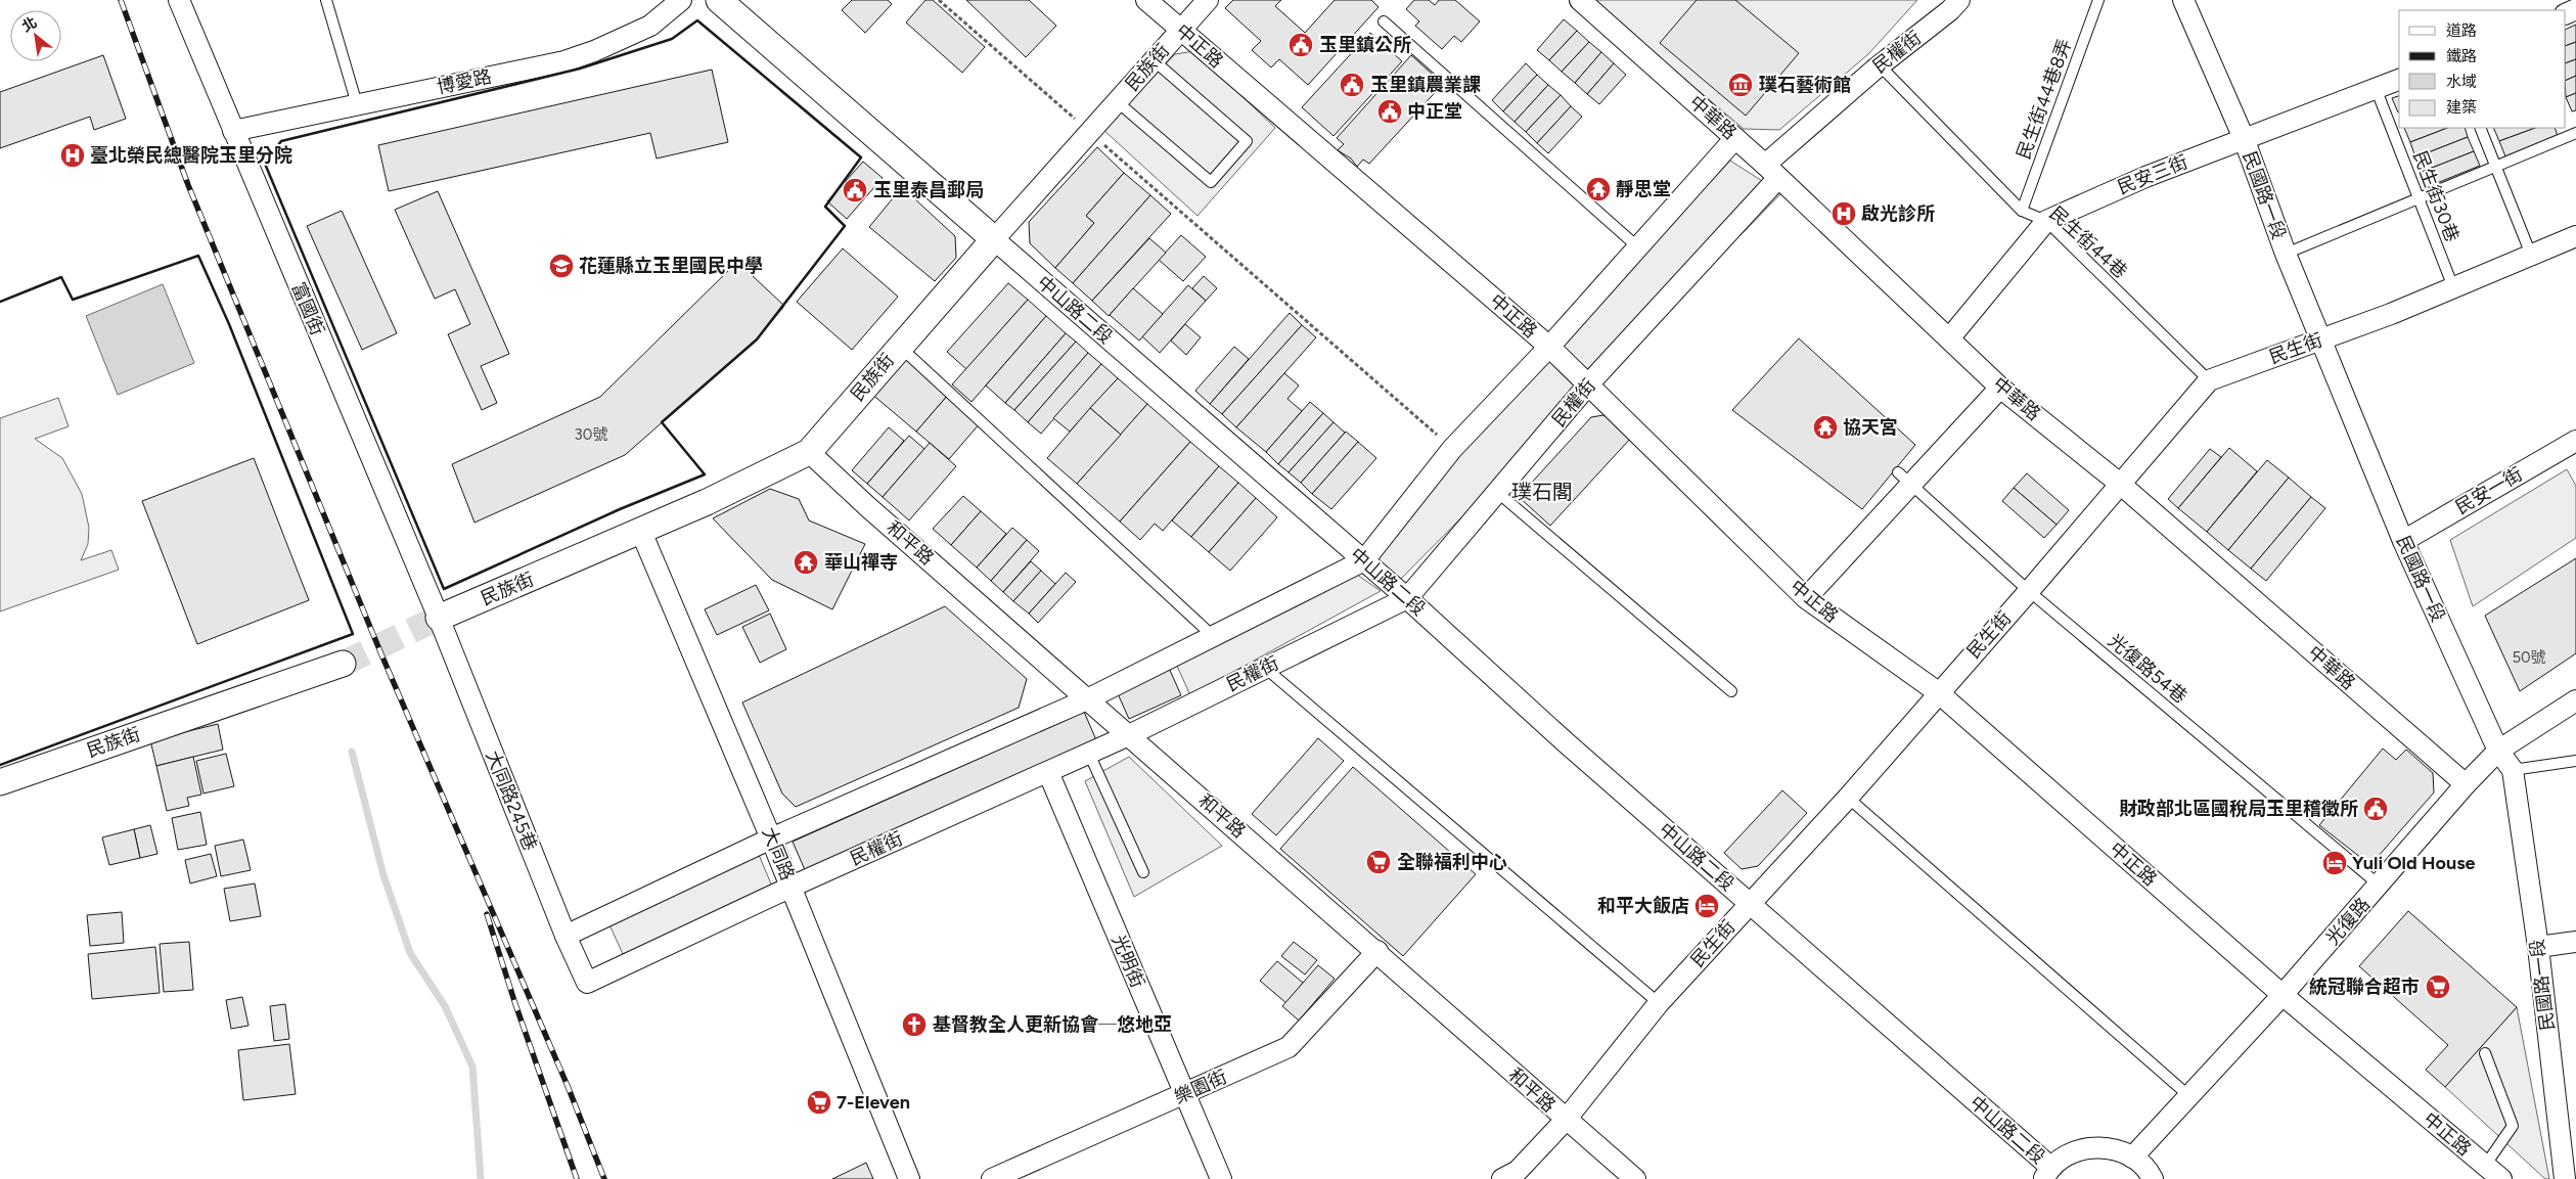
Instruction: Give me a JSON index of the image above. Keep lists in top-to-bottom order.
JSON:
{
  "streets": {
    "street": [
      "中正路",
      "民權街",
      "民族街",
      "博愛路",
      "中華路",
      "民安三街",
      "民國路一段",
      "富國街",
      "中山路二段",
      "民生街",
      "民安一街",
      "和平路",
      "大同路245巷",
      "大同路",
      "光復路",
      "光明街",
      "樂園街"
    ],
    "lane": [
      "民生街44巷8弄",
      "民生街30巷",
      "民生街44巷",
      "光復路54巷"
    ]
  },
  "crossings": [
    ["中正路", "民權街"],
    ["中正路", "民族街"],
    ["中正路", "民生街"],
    ["中正路", "光復路"],
    ["民權街", "中華路"],
    ["民權街", "民生街44巷"],
    ["民權街", "中山路二段"],
    ["民權街", "和平路"],
    ["民權街", "大同路245巷"],
    ["民權街", "大同路"],
    ["民權街", "光明街"],
    ["民族街", "富國街"],
    ["民族街", "中山路二段"],
    ["民族街", "和平路"],
    ["民族街", "大同路245巷"],
    ["民族街", "大同路"],
    ["博愛路", "富國街"],
    ["民生街44巷8弄", "民生街44巷"],
    ["中華路", "民安三街"],
    ["中華路", "民生街"],
    ["中華路", "光復路"],
    ["民安三街", "民國路一段"],
    ["民安三街", "民生街30巷"],
    ["民安三街", "民生街44巷"],
    ["民國路一段", "民生街"],
    ["民國路一段", "民安一街"],
    ["民國路一段", "光復路"],
    ["民生街30巷", "民生街"],
    ["民生街44巷", "民生街"],
    ["富國街", "大同路245巷"],
    ["中山路二段", "民生街"],
    ["民生街", "和平路"],
    ["民生街", "光復路54巷"],
    ["和平路", "樂園街"],
    ["光復路54巷", "光復路"],
    ["光明街", "樂園街"]
  ],
  "districts": ["璞石閣"],
  "places": {
    "public building": [
      "玉里鎮公所",
      "玉里鎮農業課",
      "中正堂",
      "玉里泰昌郵局",
      "財政部北區國稅局玉里稽徵所"
    ],
    "museum": ["璞石藝術館"],
    "hospital": ["臺北榮民總醫院玉里分院", "啟光診所"],
    "temple": ["靜思堂", "協天宮", "華山禪寺"],
    "school or university": ["花蓮縣立玉里國民中學"],
    "supermarket": ["全聯福利中心", "統冠聯合超市", "7-Eleven"],
    "hotel": ["Yuli Old House", "和平大飯店"],
    "church": ["基督教全人更新協會─悠地亞"]
  },
  "house_numbers": ["30號", "50號"],
  "legend": [
    "道路",
    "鐵路",
    "水域",
    "建築"
  ],
  "north": "top left"
}
